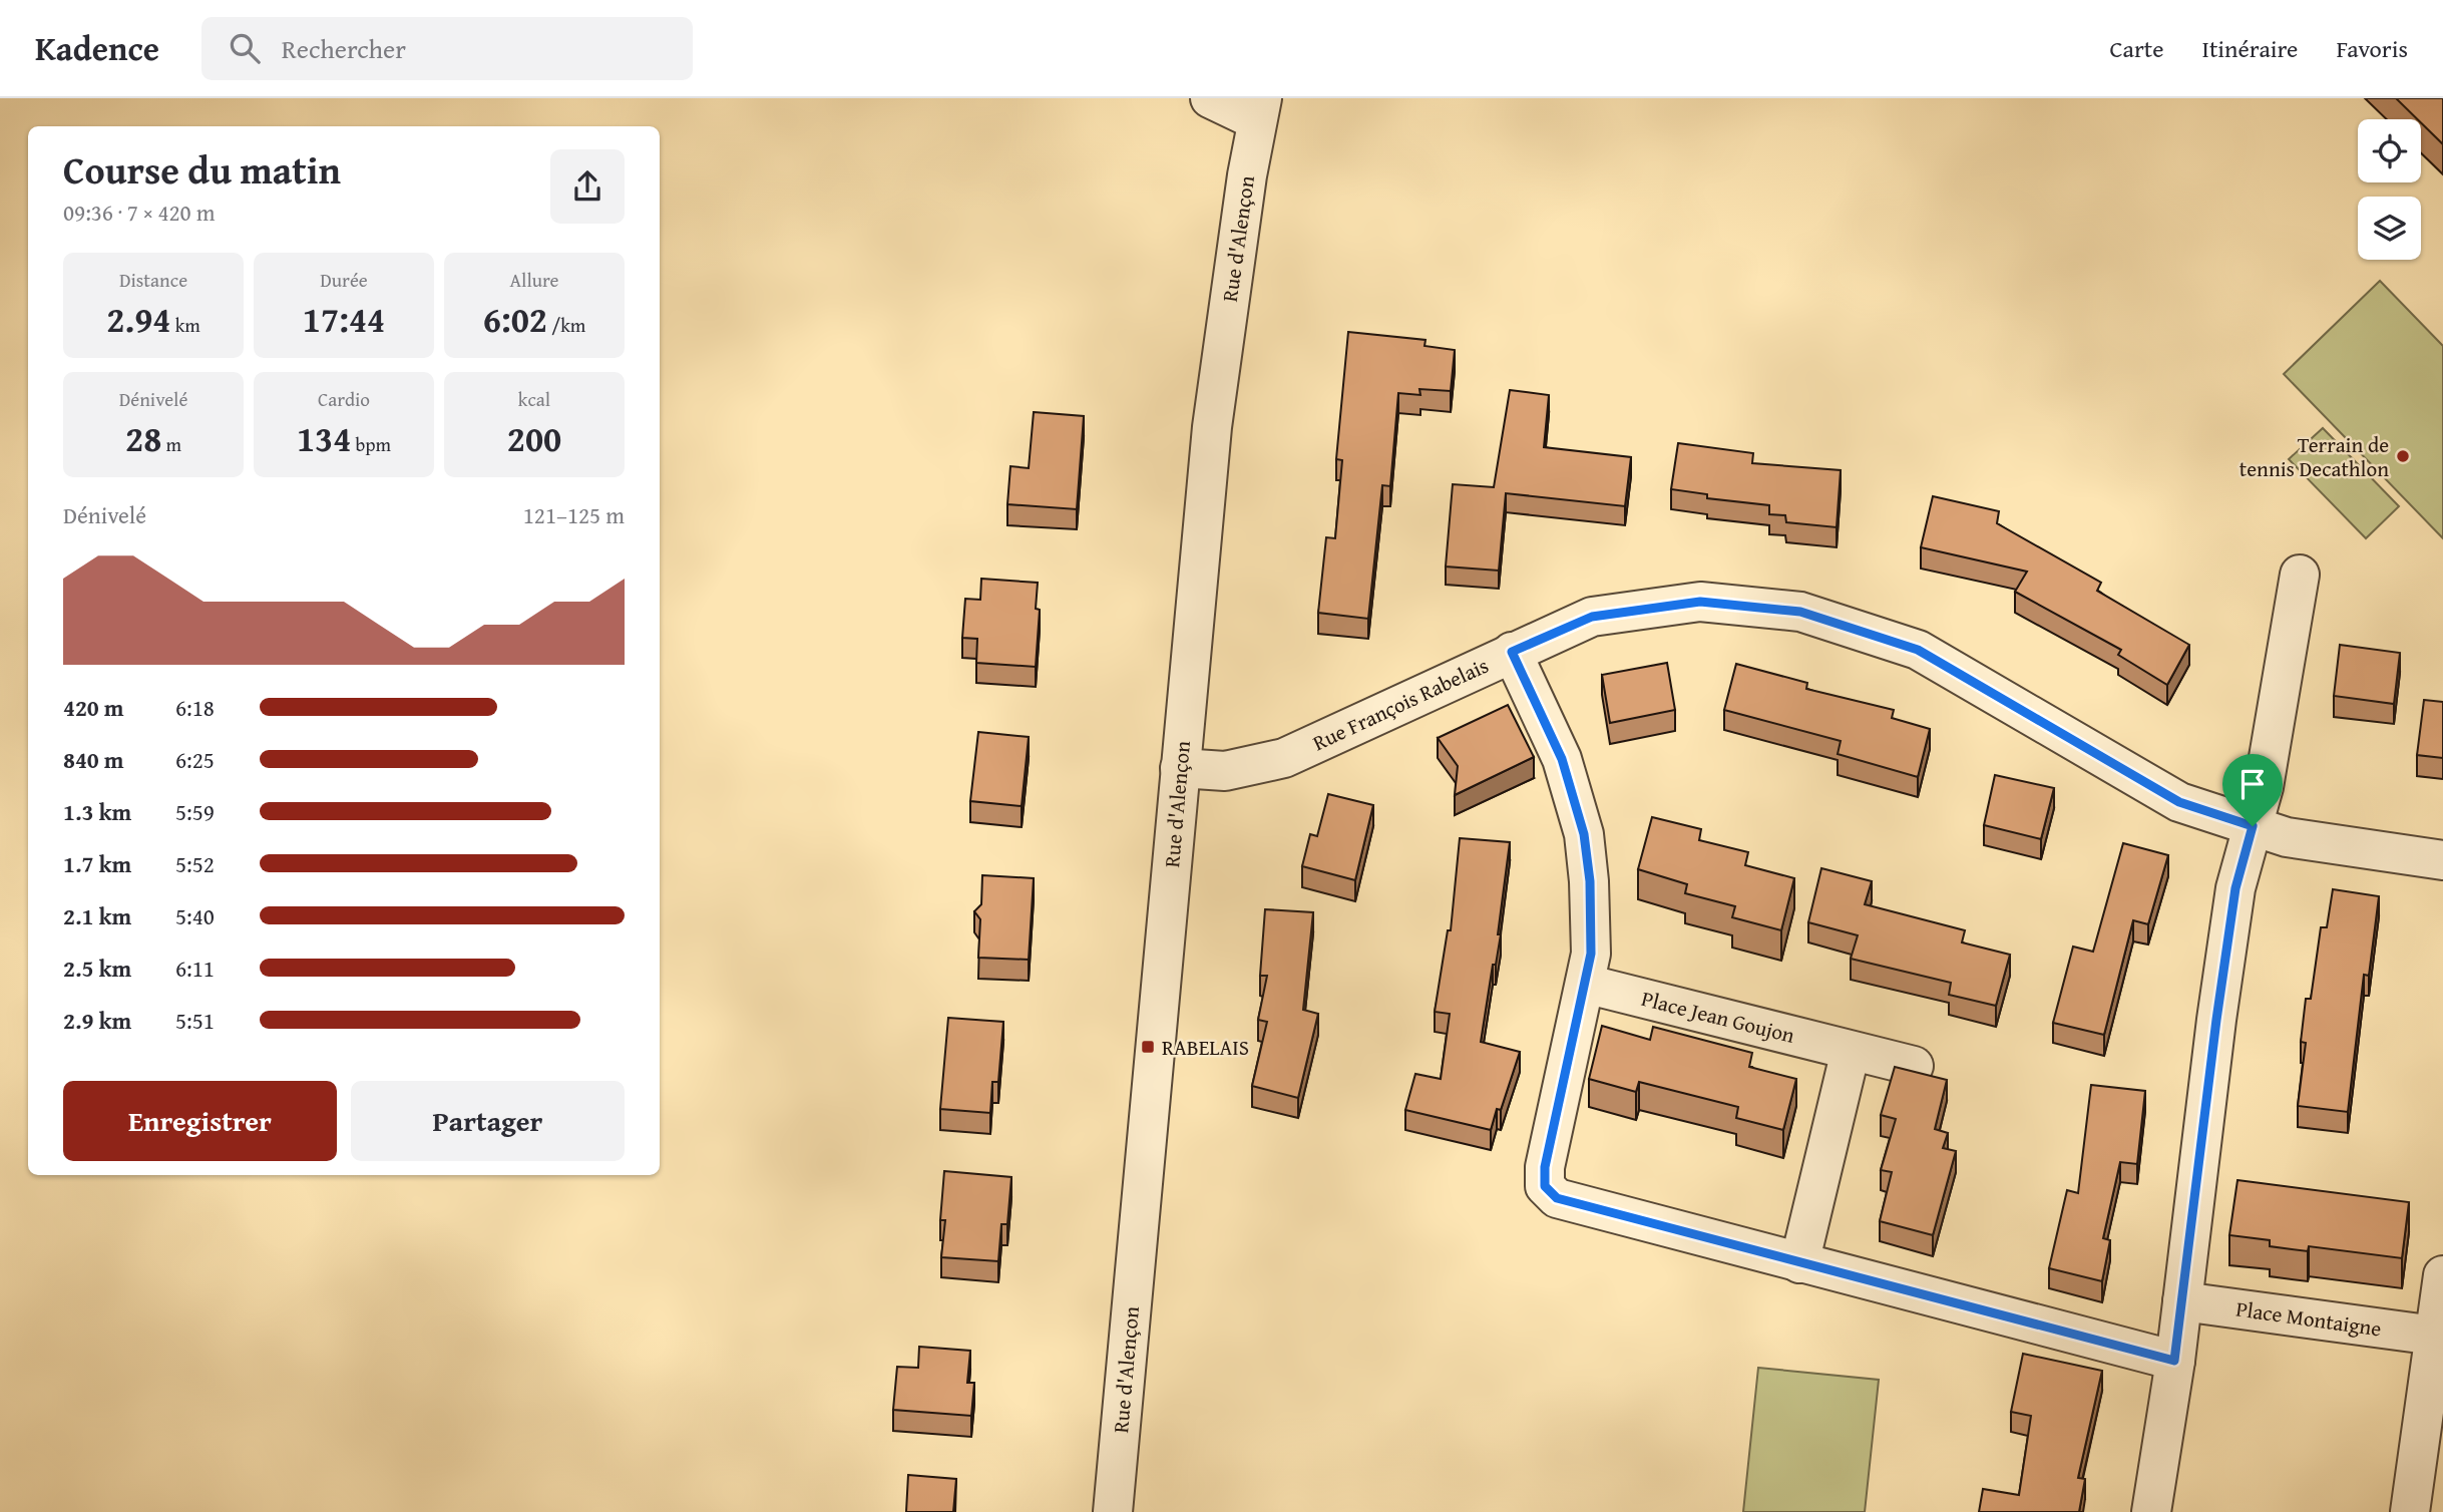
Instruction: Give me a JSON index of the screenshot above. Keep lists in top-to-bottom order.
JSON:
{
  "streets": {
    "street": [
      "Rue d'Alençon",
      "Rue François Rabelais",
      "Place Jean Goujon",
      "Place Montaigne"
    ]
  },
  "crossings": [
    ["Rue d'Alençon", "Rue François Rabelais"]
  ],
  "places": {
    "other": ["Terrain de tennis Decathlon"],
    "transit": ["RABELAIS"]
  },
  "page": {
    "header": "Kadence",
    "search": "Rechercher",
    "nav": ["Carte", "Itinéraire", "Favoris"],
    "heading": ["Course du matin", "09:36 · 7 × 420 m"],
    "stats": [
      ["Distance", "2.94 km"],
      ["Durée", "17:44"],
      ["Allure", "6:02 /km"],
      ["Dénivelé", "28 m"],
      ["Cardio", "134 bpm"],
      ["kcal", "200"]
    ],
    "chart": ["Dénivelé", "121–125 m"],
    "list": [
      {
        "name": "420 m",
        "note": "6:18"
      },
      {
        "name": "840 m",
        "note": "6:25"
      },
      {
        "name": "1.3 km",
        "note": "5:59"
      },
      {
        "name": "1.7 km",
        "note": "5:52"
      },
      {
        "name": "2.1 km",
        "note": "5:40"
      },
      {
        "name": "2.5 km",
        "note": "6:11"
      },
      {
        "name": "2.9 km",
        "note": "5:51"
      }
    ],
    "buttons": ["Enregistrer", "Partager"]
  }
}
